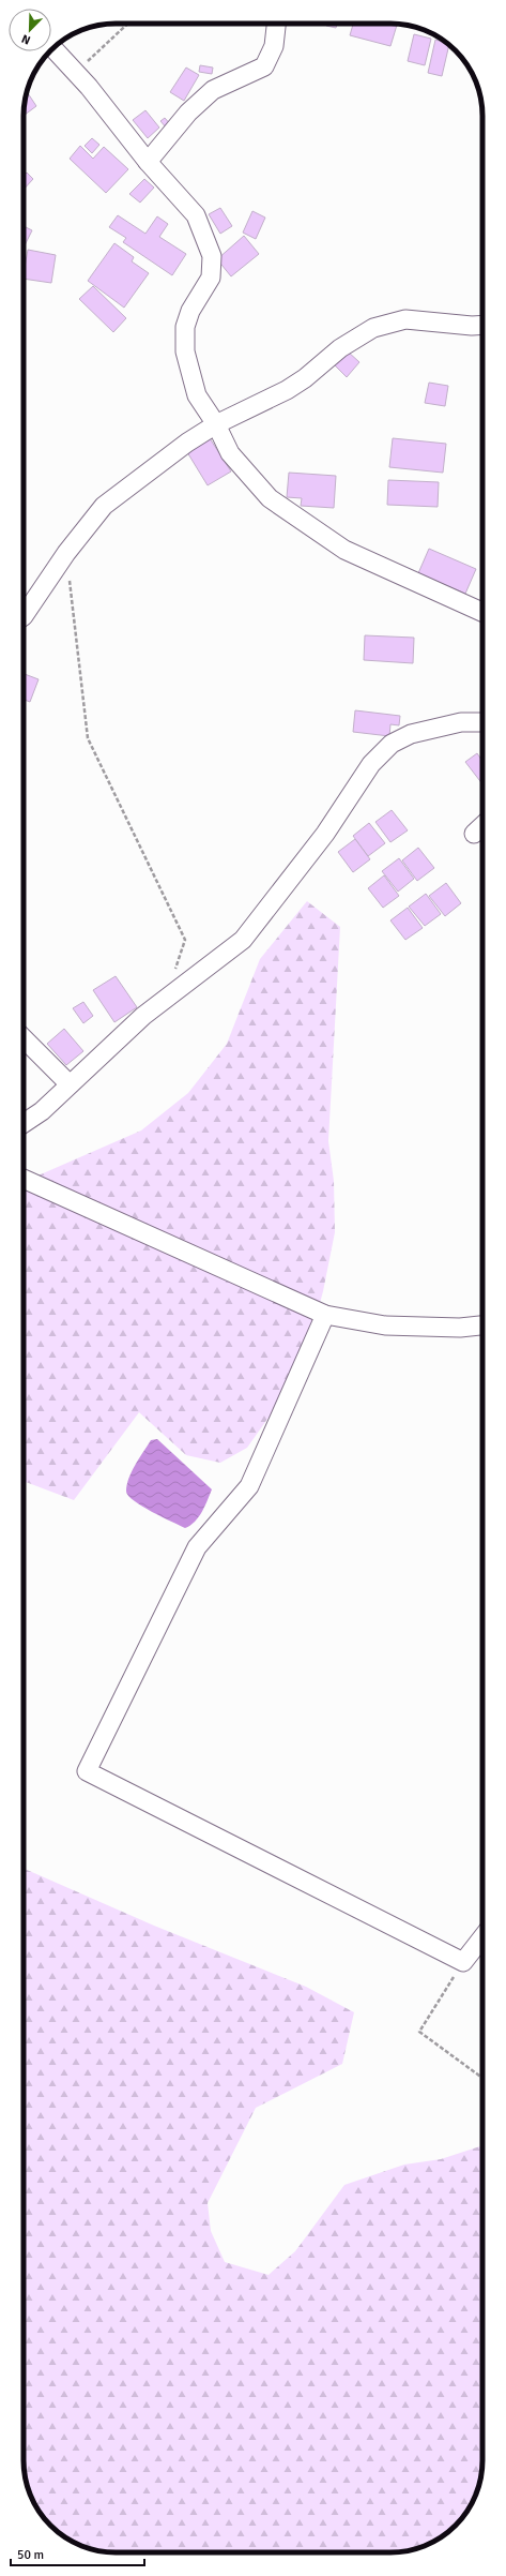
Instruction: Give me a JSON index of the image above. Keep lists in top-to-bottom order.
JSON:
{
  "scale_bar": "50 m",
  "north": "bottom left"
}
